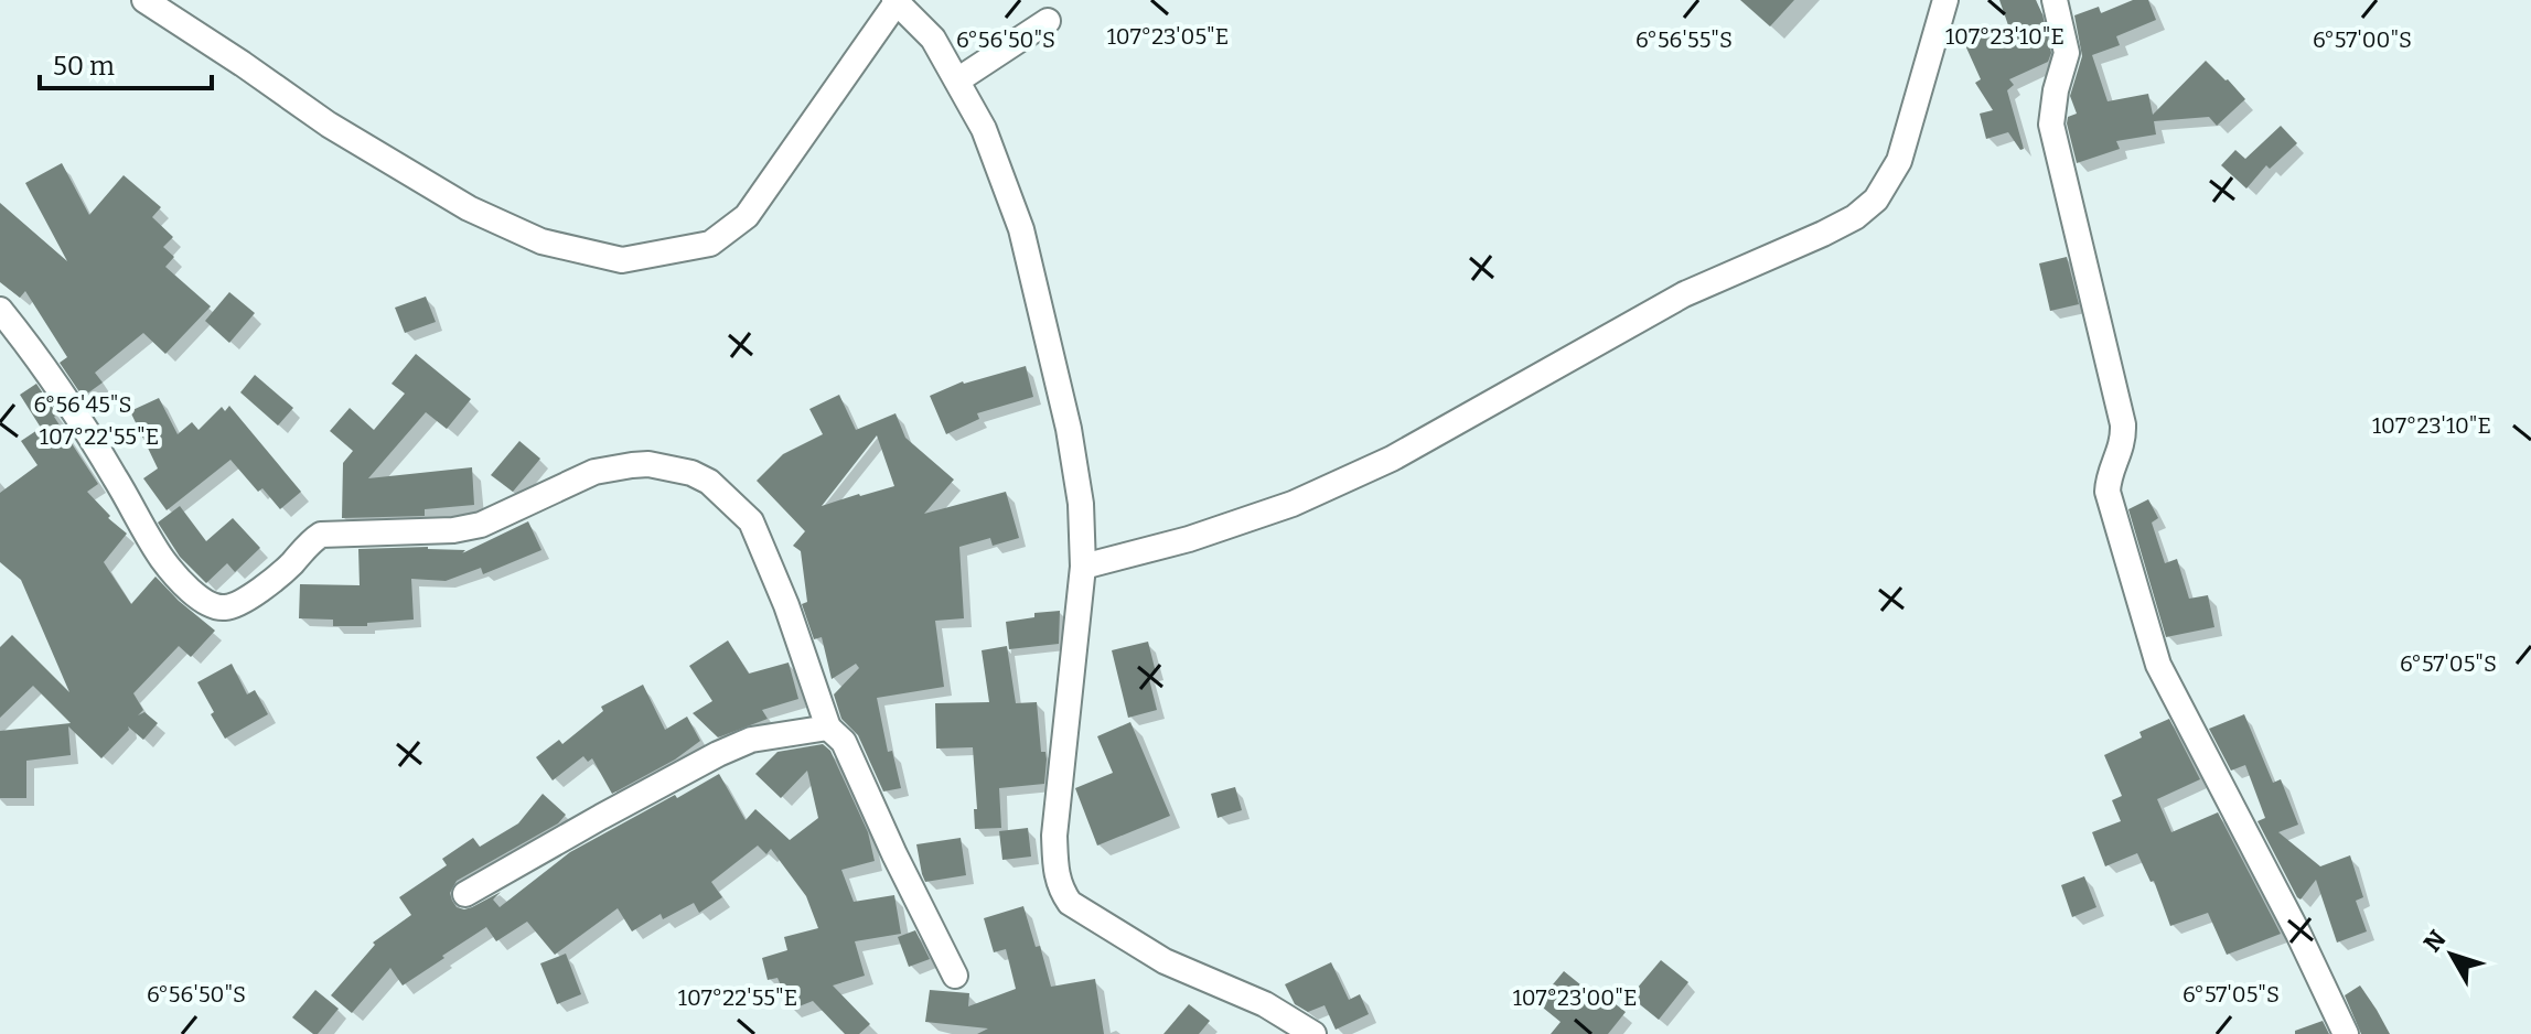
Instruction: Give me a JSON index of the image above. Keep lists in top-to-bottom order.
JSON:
{
  "scale_bar": "50 m",
  "north": "top left",
  "coordinates": [
    "107°23'05\"E",
    "107°23'10\"E",
    "6°56'50\"S",
    "6°56'55\"S",
    "6°57'00\"S",
    "6°56'45\"S",
    "107°22'55\"E",
    "6°57'05\"S",
    "107°23'00\"E"
  ]
}
